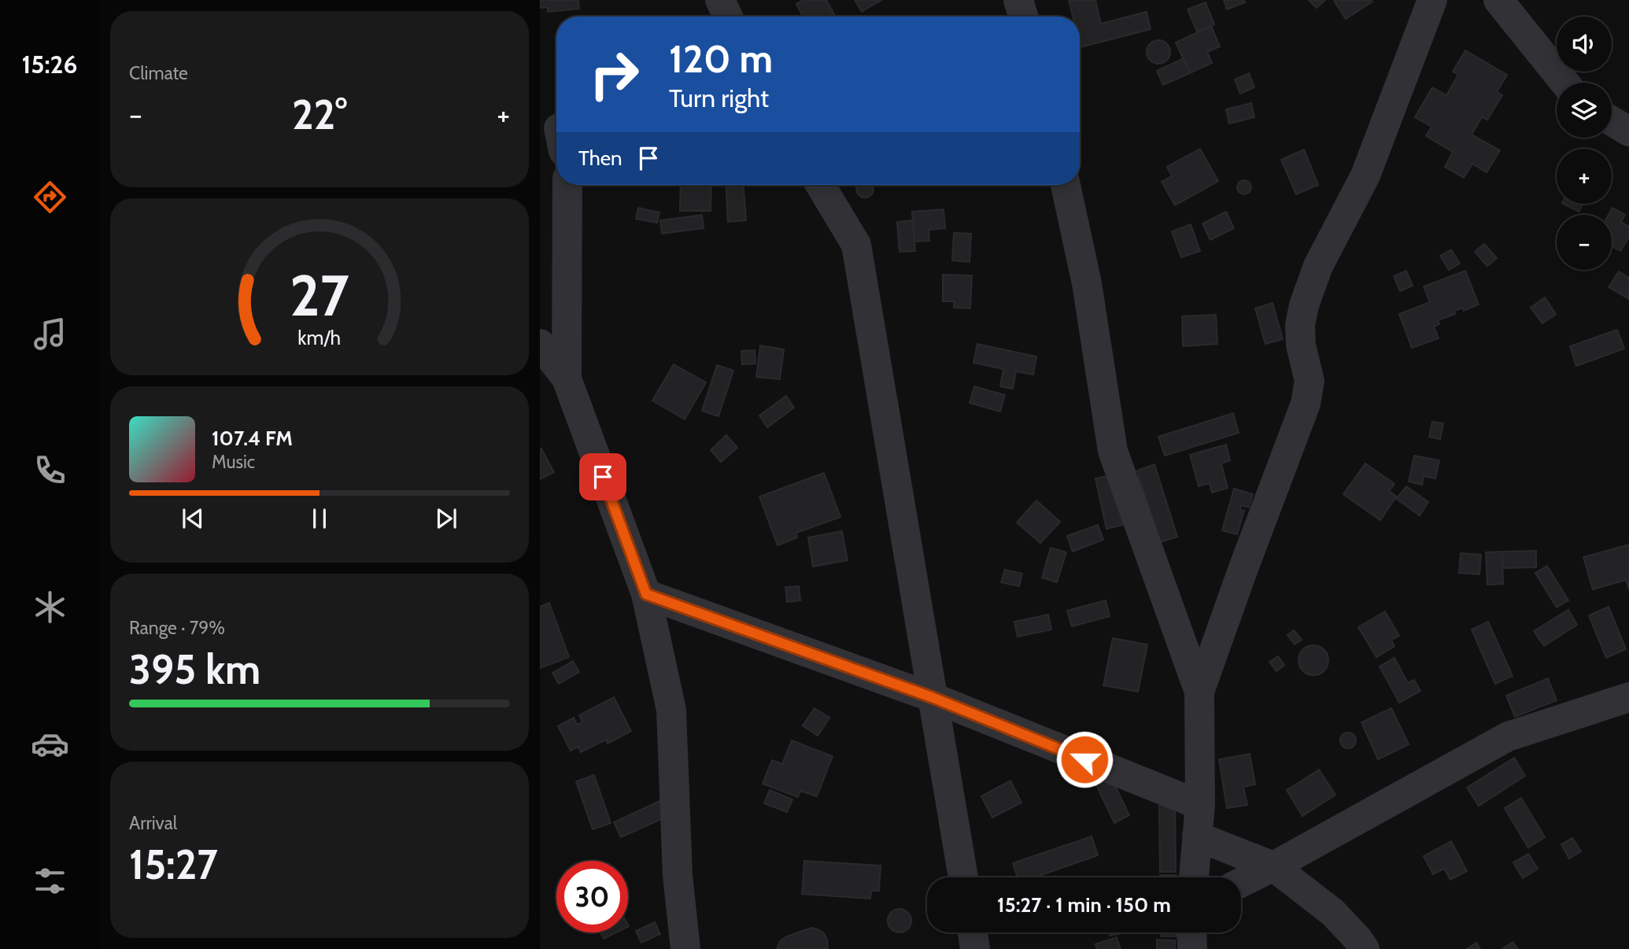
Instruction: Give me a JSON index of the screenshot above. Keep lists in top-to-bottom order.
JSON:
{
  "page": {
    "tabs": "15:26",
    "tile": [
      "Climate",
      ["Range · 79%", "395 km"],
      ["Arrival", "15:27"]
    ],
    "map_buttons": ["+", "−"],
    "turn": ["120 m", "Turn right"],
    "heat": ["−", "22°", "+"],
    "then": "Then",
    "song": ["107.4 FM", "Music"],
    "limit": "30",
    "trip": "15:27 · 1 min · 150 m",
    "gauge": ["27", "km/h"]
  }
}
